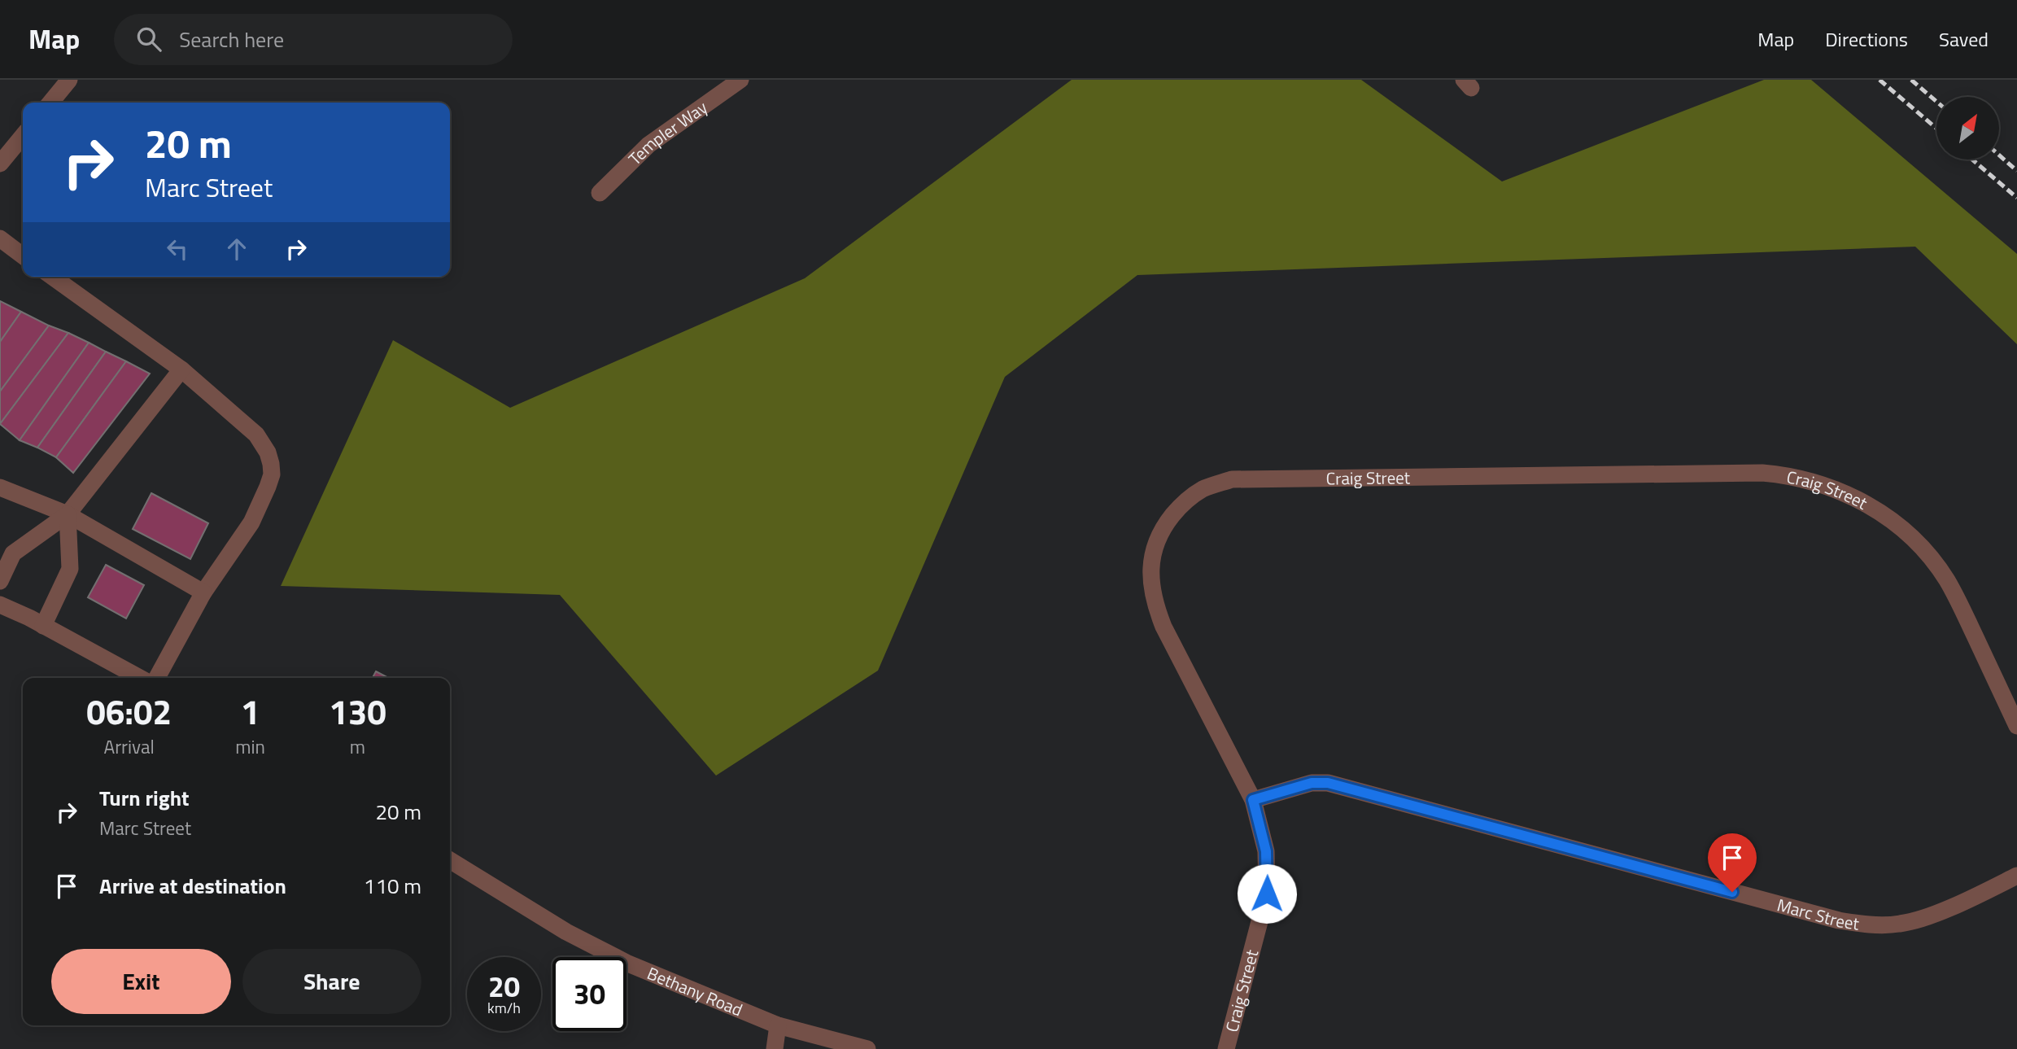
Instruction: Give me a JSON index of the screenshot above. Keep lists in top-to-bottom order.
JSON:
{
  "streets": {
    "street": [
      "Templer Way",
      "Craig Street",
      "Marc Street",
      "Bethany Road"
    ]
  },
  "crossings": [
    ["Craig Street", "Marc Street"]
  ],
  "north": "top right",
  "page": {
    "header": "Map",
    "search": "Search here",
    "nav": ["Map", "Directions", "Saved"],
    "turn": ["20 m", "Marc Street"],
    "eta": [
      "06:02",
      "Arrival",
      "1",
      "min",
      "130",
      "m"
    ],
    "list": [
      {
        "name": "Turn right",
        "note": "Marc Street",
        "value": "20 m"
      },
      {
        "name": "Arrive at destination",
        "value": "110 m"
      }
    ],
    "buttons": ["Exit", "Share"],
    "speed": "20 km/h",
    "limit": "30"
  }
}
